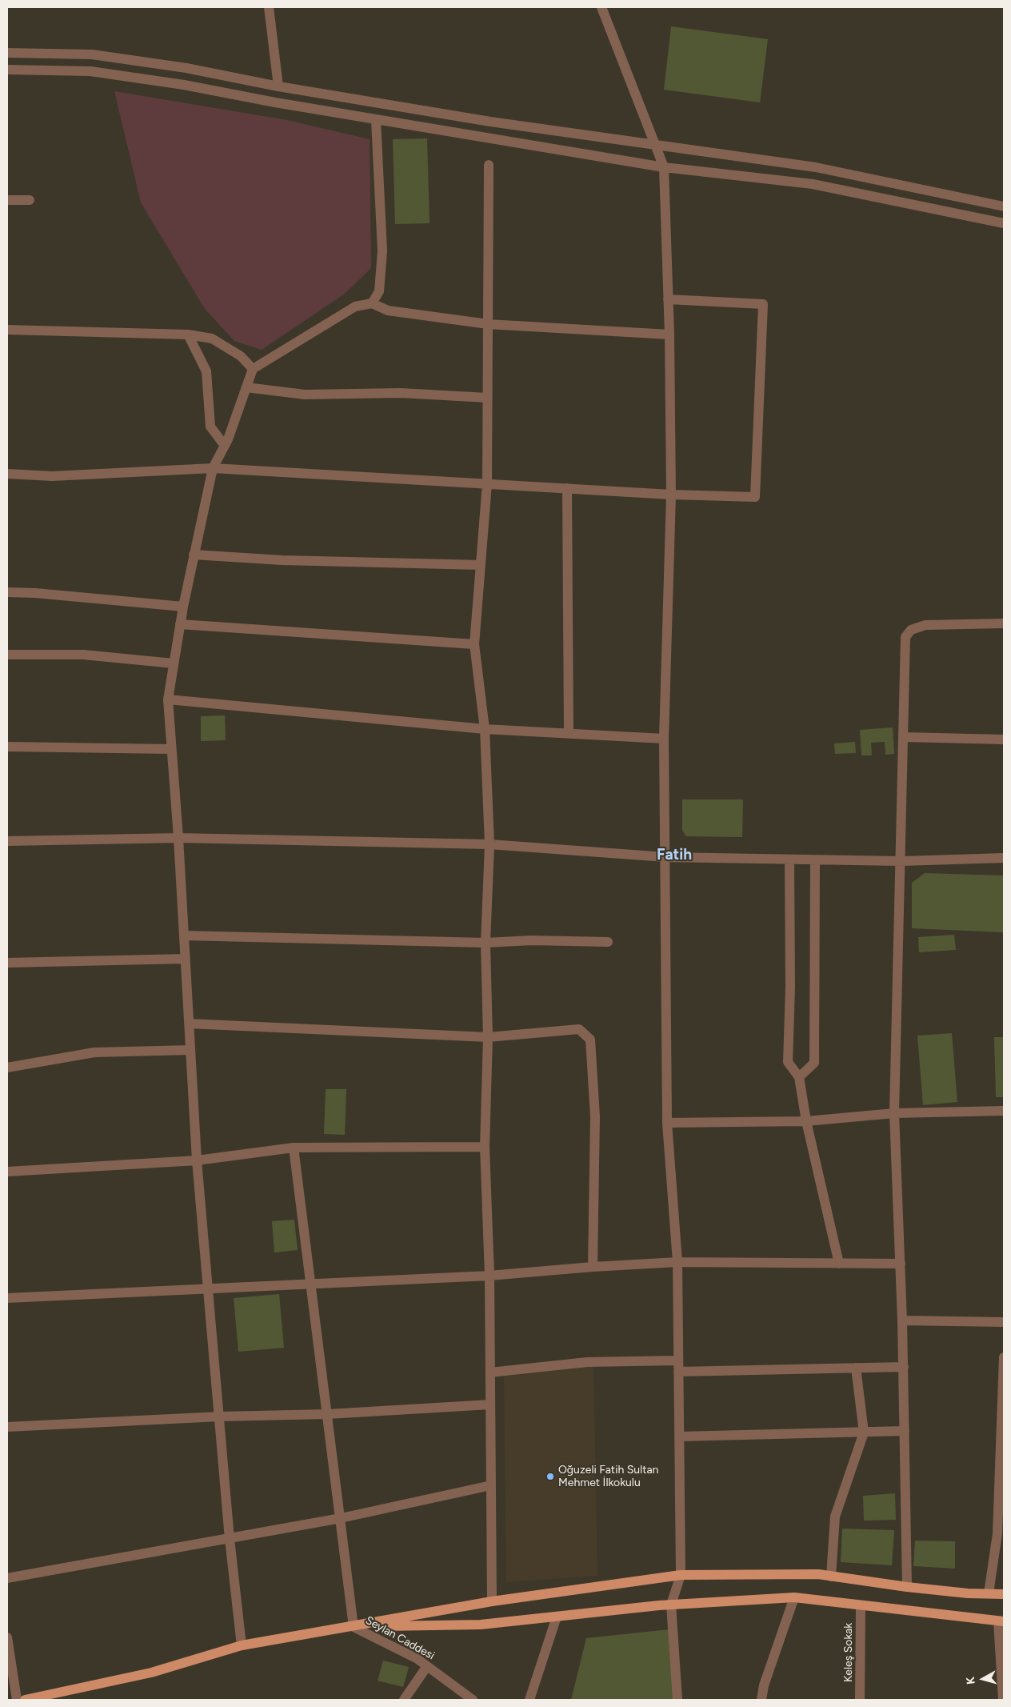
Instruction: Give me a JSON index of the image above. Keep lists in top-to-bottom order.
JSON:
{
  "streets": {
    "street": ["Seylan Caddesi", "Keleş Sokak"]
  },
  "districts": ["Fatih"],
  "places": ["Oğuzeli Fatih Sultan Mehmet İlkokulu"],
  "north": "left"
}
